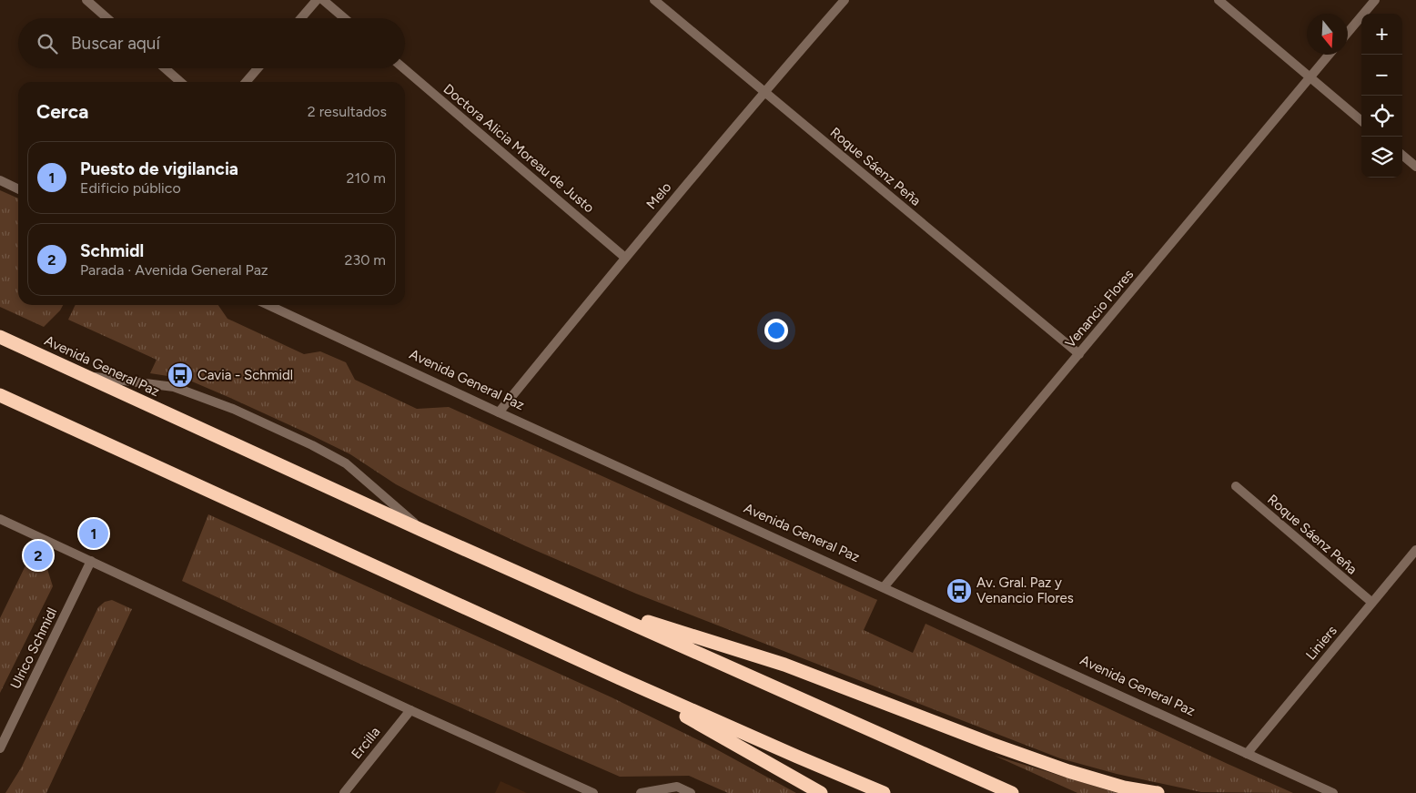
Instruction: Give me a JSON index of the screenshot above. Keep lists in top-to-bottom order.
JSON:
{
  "streets": {
    "highway": ["Avenida General Paz"],
    "street": [
      "Doctora Alicia Moreau de Justo",
      "Roque Sáenz Peña",
      "Melo",
      "Venancio Flores",
      "Liniers",
      "Ulrico Schmidl",
      "Ercilla"
    ]
  },
  "crossings": [
    ["Doctora Alicia Moreau de Justo", "Melo"],
    ["Roque Sáenz Peña", "Melo"],
    ["Roque Sáenz Peña", "Venancio Flores"],
    ["Roque Sáenz Peña", "Liniers"],
    ["Melo", "Avenida General Paz"],
    ["Venancio Flores", "Avenida General Paz"],
    ["Avenida General Paz", "Liniers"]
  ],
  "places": {
    "bus stop": ["Cavia - Schmidl", "Av. Gral. Paz y Venancio Flores"]
  },
  "north": "bottom",
  "page": {
    "map_buttons": ["+", "−"],
    "search": "Buscar aquí",
    "heading": ["Cerca", "2 resultados"],
    "list": [
      {
        "mark": "1",
        "name": "Puesto de vigilancia",
        "note": "Edificio público",
        "value": "210 m"
      },
      {
        "mark": "2",
        "name": "Schmidl",
        "note": "Parada · Avenida General Paz",
        "value": "230 m"
      }
    ],
    "pins": ["1", "2"]
  }
}
